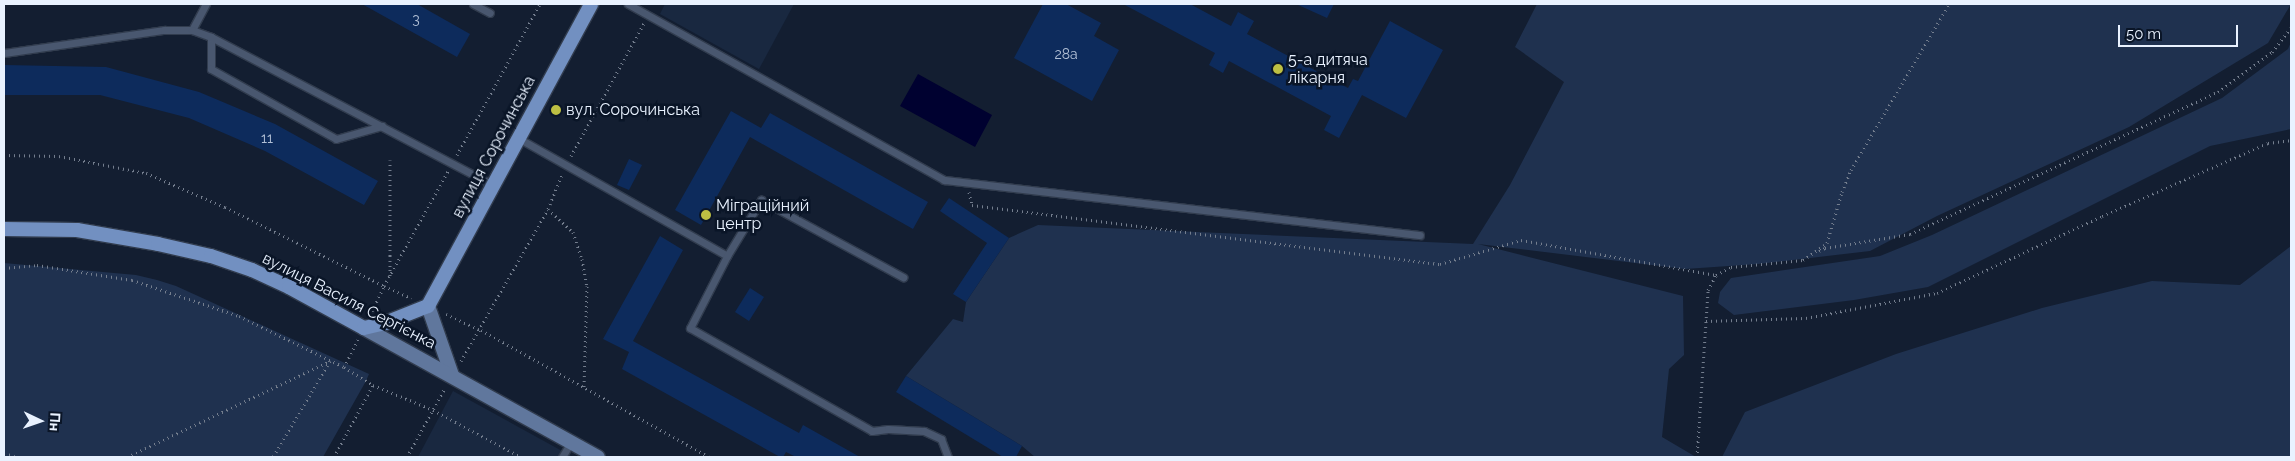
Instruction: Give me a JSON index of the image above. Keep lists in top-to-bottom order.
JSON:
{
  "streets": {
    "main road": ["вулиця Сорочинська", "вулиця Василя Сергієнка"]
  },
  "places": ["5-а дитяча лікарня", "вул. Сорочинська", "Міграційний центр"],
  "house_numbers": ["3", "28а", "11"],
  "scale_bar": "50 m",
  "north": "right"
}
